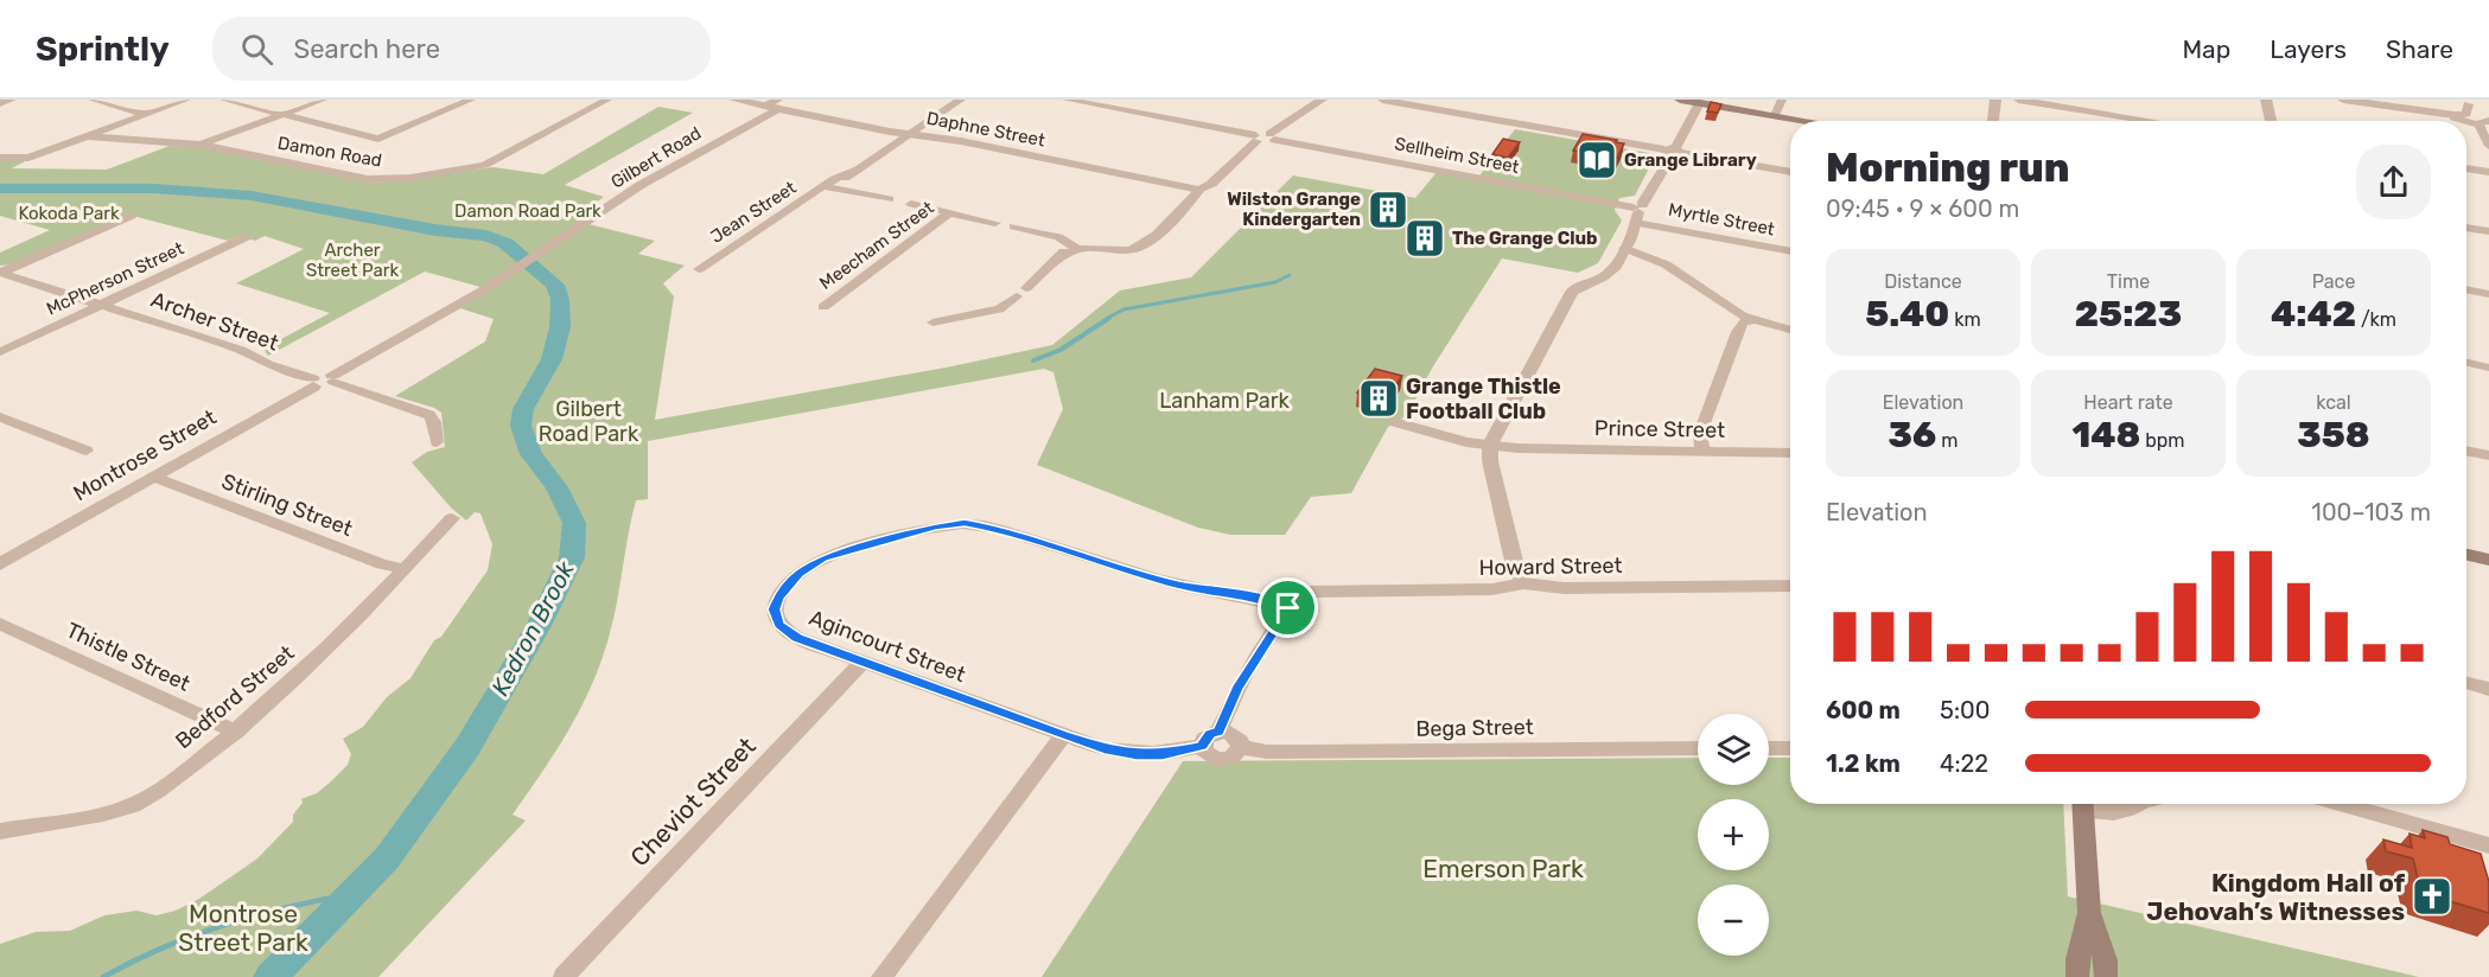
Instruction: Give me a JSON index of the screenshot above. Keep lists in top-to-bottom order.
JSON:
{
  "streets": {
    "street": [
      "Daphne Street",
      "Damon Road",
      "Sellheim Street",
      "Gilbert Road",
      "Jean Street",
      "Myrtle Street",
      "Meecham Street",
      "McPherson Street",
      "Archer Street",
      "Prince Street",
      "Montrose Street",
      "Stirling Street",
      "Howard Street",
      "Agincourt Street",
      "Thistle Street",
      "Bedford Street",
      "Bega Street",
      "Cheviot Street"
    ]
  },
  "crossings": [
    ["Daphne Street", "Gilbert Road"],
    ["Daphne Street", "Jean Street"],
    ["Sellheim Street", "Myrtle Street"],
    ["Gilbert Road", "Montrose Street"],
    ["McPherson Street", "Archer Street"],
    ["Archer Street", "Montrose Street"],
    ["Montrose Street", "Stirling Street"],
    ["Stirling Street", "Bedford Street"],
    ["Howard Street", "Agincourt Street"],
    ["Agincourt Street", "Bega Street"],
    ["Agincourt Street", "Cheviot Street"],
    ["Thistle Street", "Bedford Street"]
  ],
  "water": ["Kedron Brook"],
  "parks": [
    "Damon Road Park",
    "Kokoda Park",
    "Archer Street Park",
    "Lanham Park",
    "Gilbert Road Park",
    "Emerson Park",
    "Montrose Street Park"
  ],
  "places": {
    "library": ["Grange Library"],
    "building": ["Wilston Grange Kindergarten", "The Grange Club", "Grange Thistle Football Club"],
    "church": ["Kingdom Hall of Jehovah’s Witnesses"]
  },
  "page": {
    "header": "Sprintly",
    "search": "Search here",
    "nav": ["Map", "Layers", "Share"],
    "heading": ["Morning run", "09:45 · 9 × 600 m"],
    "stats": [
      ["Distance", "5.40 km"],
      ["Time", "25:23"],
      ["Pace", "4:42 /km"],
      ["Elevation", "36 m"],
      ["Heart rate", "148 bpm"],
      ["kcal", "358"]
    ],
    "chart": ["Elevation", "100–103 m"],
    "list": [
      {
        "name": "600 m",
        "note": "5:00"
      },
      {
        "name": "1.2 km",
        "note": "4:22"
      }
    ],
    "map_buttons": ["+", "−"]
  }
}
